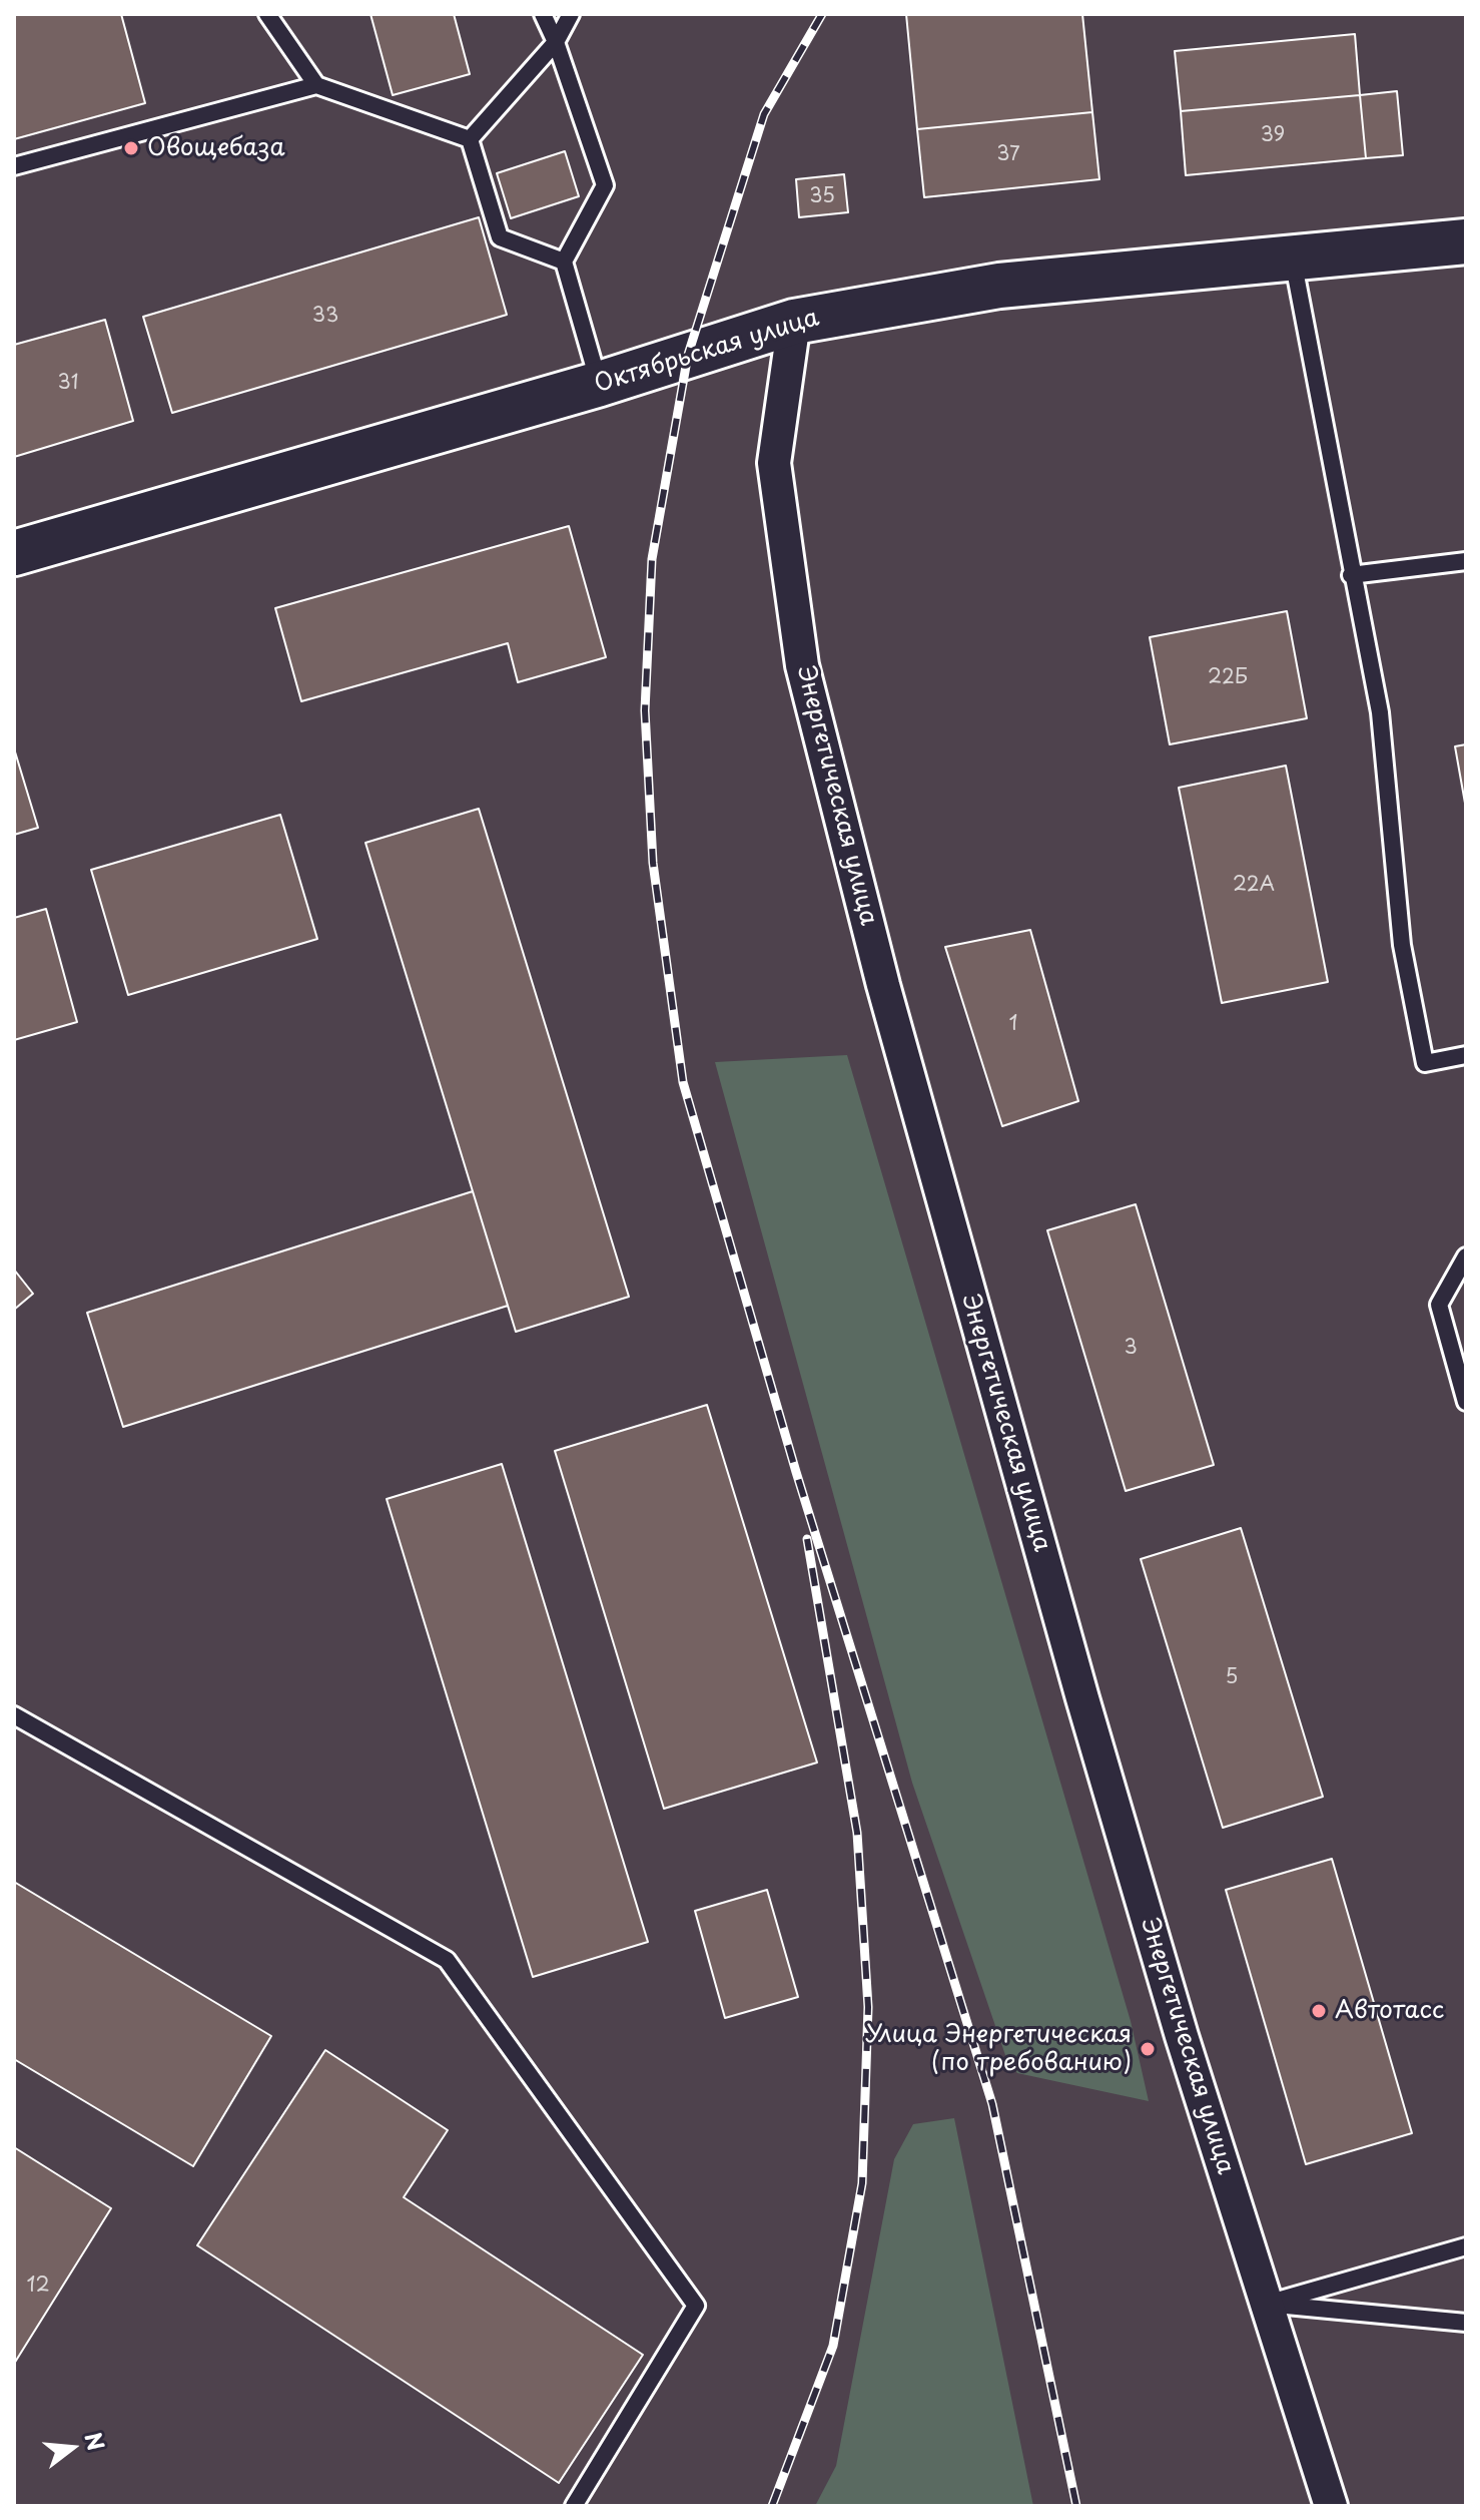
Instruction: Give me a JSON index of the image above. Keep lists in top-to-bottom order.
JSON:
{
  "streets": {
    "street": ["Октябрьская улица", "Энергетическая улица"]
  },
  "crossings": [
    ["Октябрьская улица", "Энергетическая улица"]
  ],
  "places": ["Овощебаза", "Автотасс", "Улица Энергетическая (по требованию)"],
  "house_numbers": [
    "39",
    "37",
    "35",
    "33",
    "31",
    "22Б",
    "22А",
    "1",
    "3",
    "5",
    "12"
  ],
  "north": "right"
}
